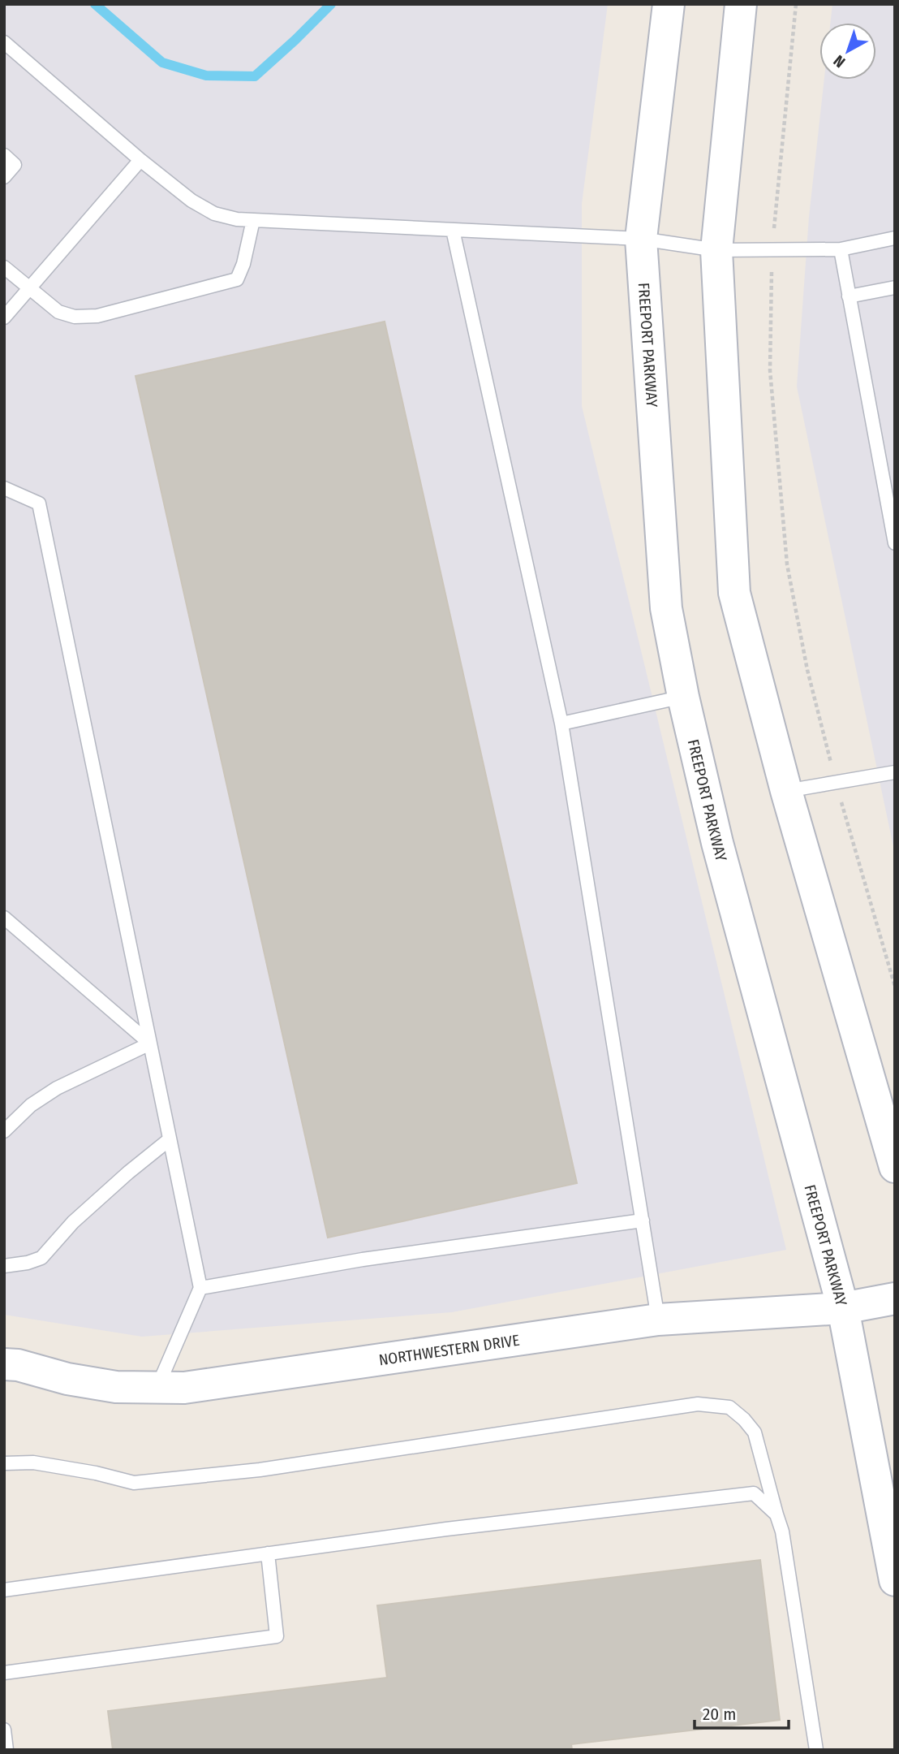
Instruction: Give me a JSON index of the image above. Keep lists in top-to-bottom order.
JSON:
{
  "streets": {
    "main road": ["FREEPORT PARKWAY", "NORTHWESTERN DRIVE"]
  },
  "crossings": [
    ["FREEPORT PARKWAY", "NORTHWESTERN DRIVE"]
  ],
  "scale_bar": "20 m",
  "north": "bottom left"
}
